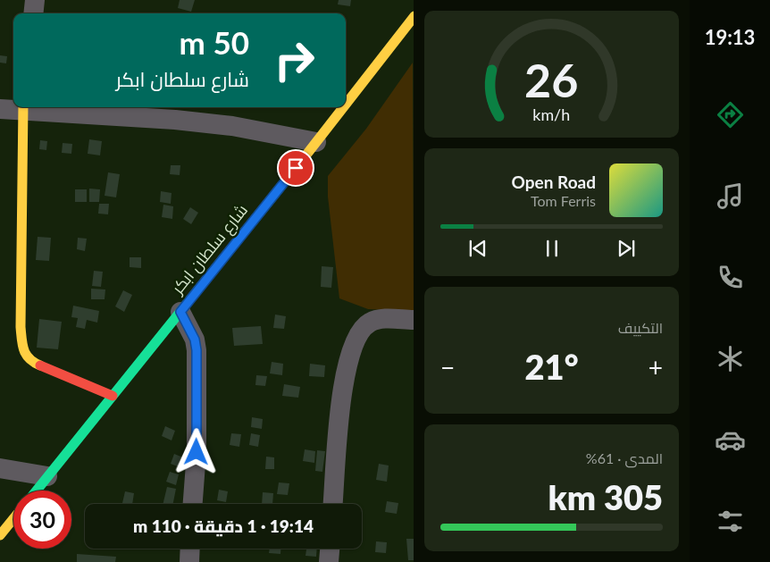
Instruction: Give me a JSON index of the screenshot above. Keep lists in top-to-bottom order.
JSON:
{
  "streets": {
    "main road": ["شارع سلطان ابكر"]
  },
  "page": {
    "tabs": "19:13",
    "turn": ["50 m", "شارع سلطان ابكر"],
    "song": ["Open Road", "Tom Ferris"],
    "tile": [
      "التكييف",
      ["المدى · 61%", "305 km"]
    ],
    "heat": ["−", "21°", "+"],
    "limit": "30",
    "trip": "19:14 · 1 دقيقة · 110 m",
    "gauge": ["26", "km/h"]
  }
}
